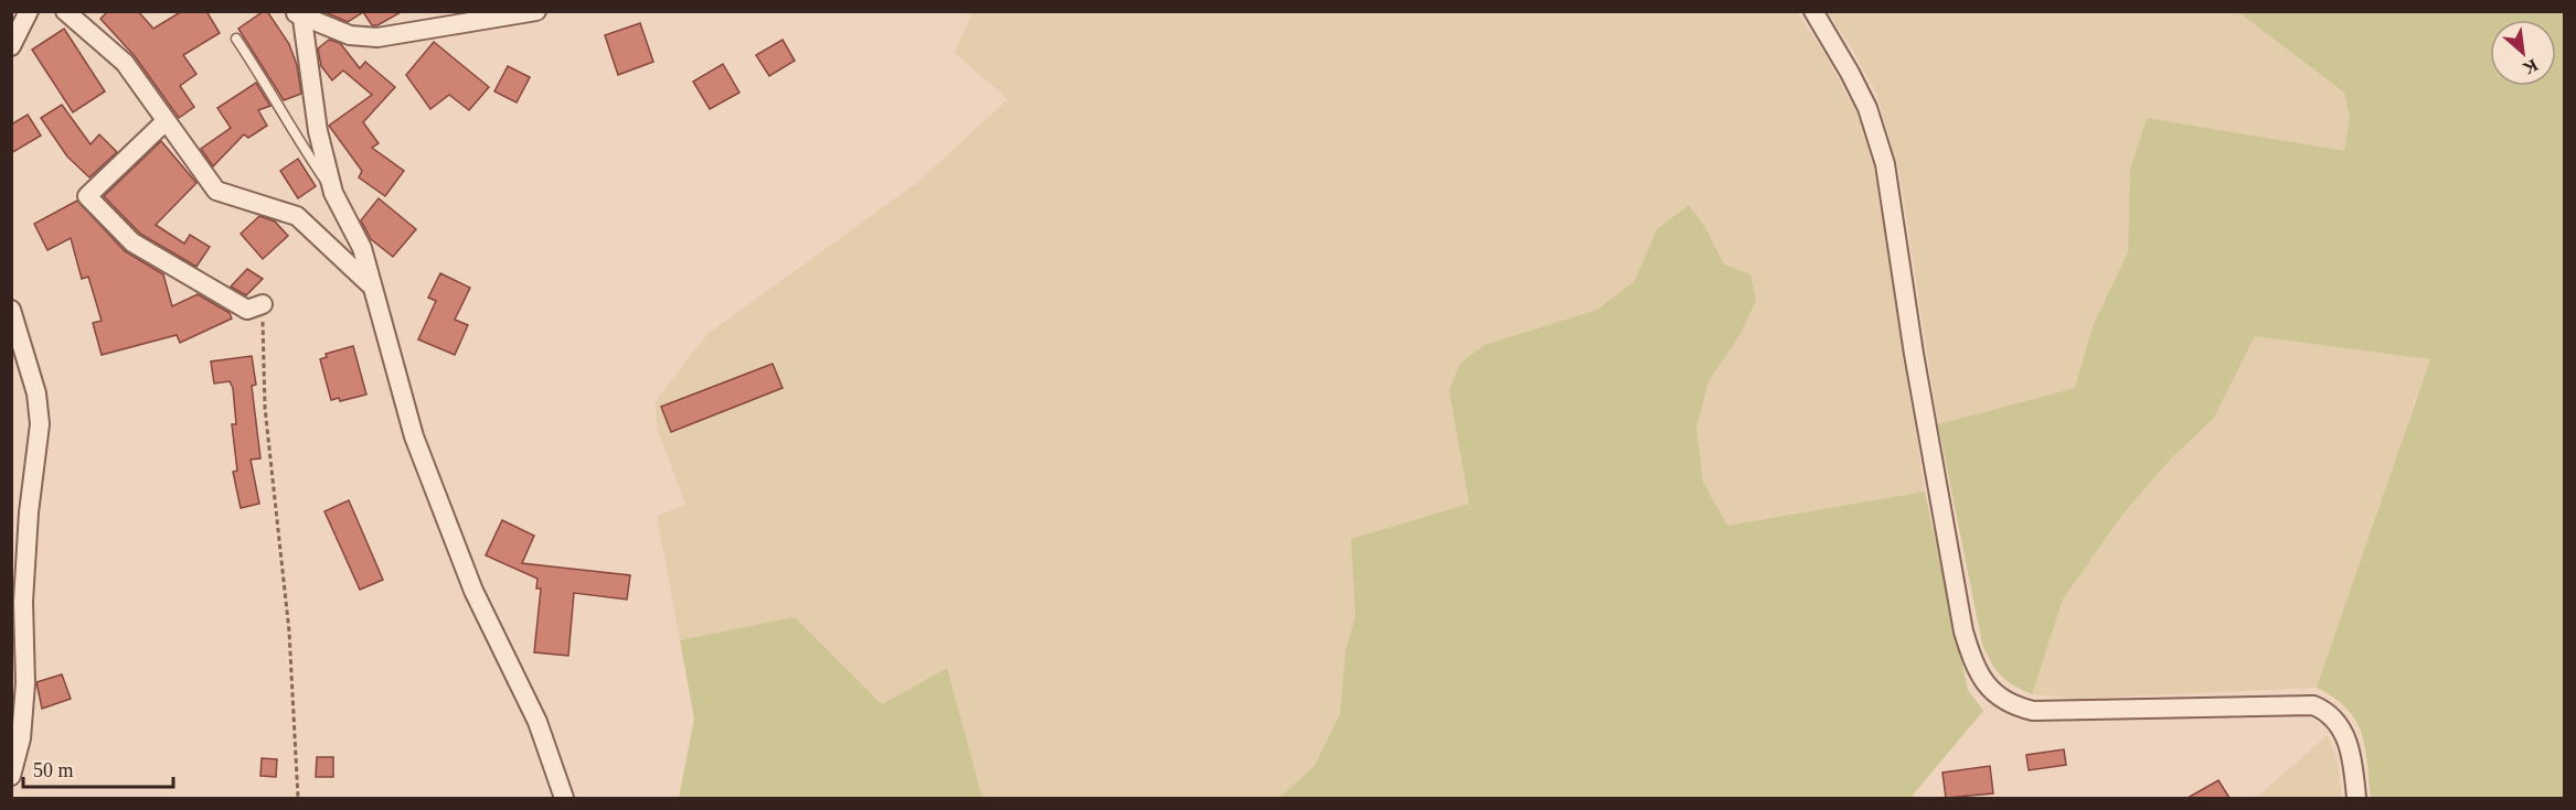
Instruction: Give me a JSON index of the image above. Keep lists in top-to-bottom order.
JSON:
{
  "scale_bar": "50 m",
  "north": "bottom right"
}
